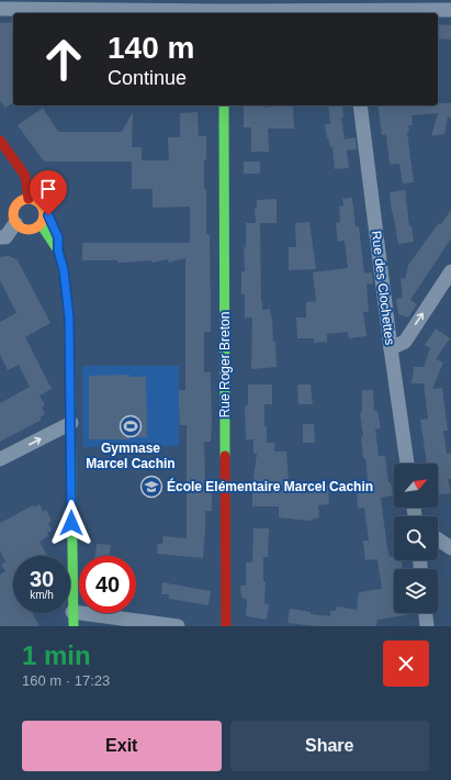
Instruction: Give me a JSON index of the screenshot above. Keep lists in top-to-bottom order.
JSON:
{
  "streets": {
    "street": ["Rue des Clochettes", "Rue Roger Breton"]
  },
  "places": {
    "sports": ["Gymnase Marcel Cachin"],
    "school or university": ["École Elémentaire Marcel Cachin"]
  },
  "north": "top right",
  "page": {
    "turn": ["140 m", "Continue"],
    "speed": "30 km/h",
    "limit": "40",
    "heading": ["1 min", "160 m · 17:23"],
    "buttons": ["Exit", "Share"]
  }
}
